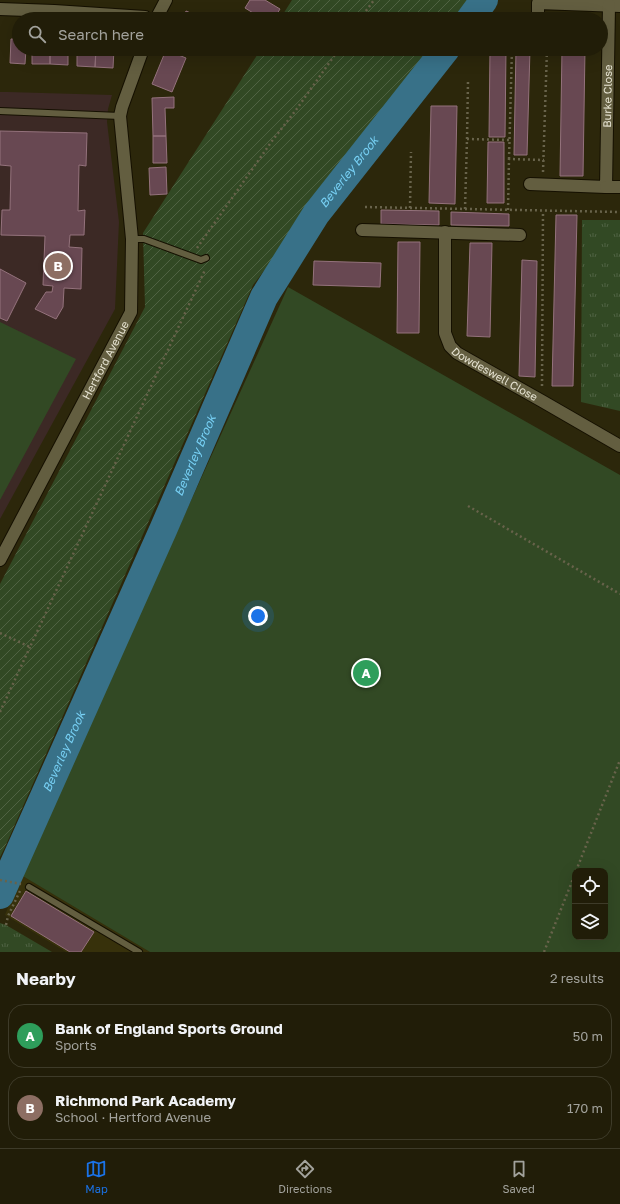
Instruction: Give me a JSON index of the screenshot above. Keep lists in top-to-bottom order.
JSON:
{
  "streets": {
    "street": ["Burke Close", "Hertford Avenue", "Dowdeswell Close"]
  },
  "water": ["Beverley Brook"],
  "page": {
    "search": "Search here",
    "pins": ["B", "A"],
    "heading": ["Nearby", "2 results"],
    "list": [
      {
        "mark": "A",
        "name": "Bank of England Sports Ground",
        "note": "Sports",
        "value": "50 m"
      },
      {
        "mark": "B",
        "name": "Richmond Park Academy",
        "note": "School · Hertford Avenue",
        "value": "170 m"
      }
    ],
    "nav": ["Map", "Directions", "Saved"]
  }
}
